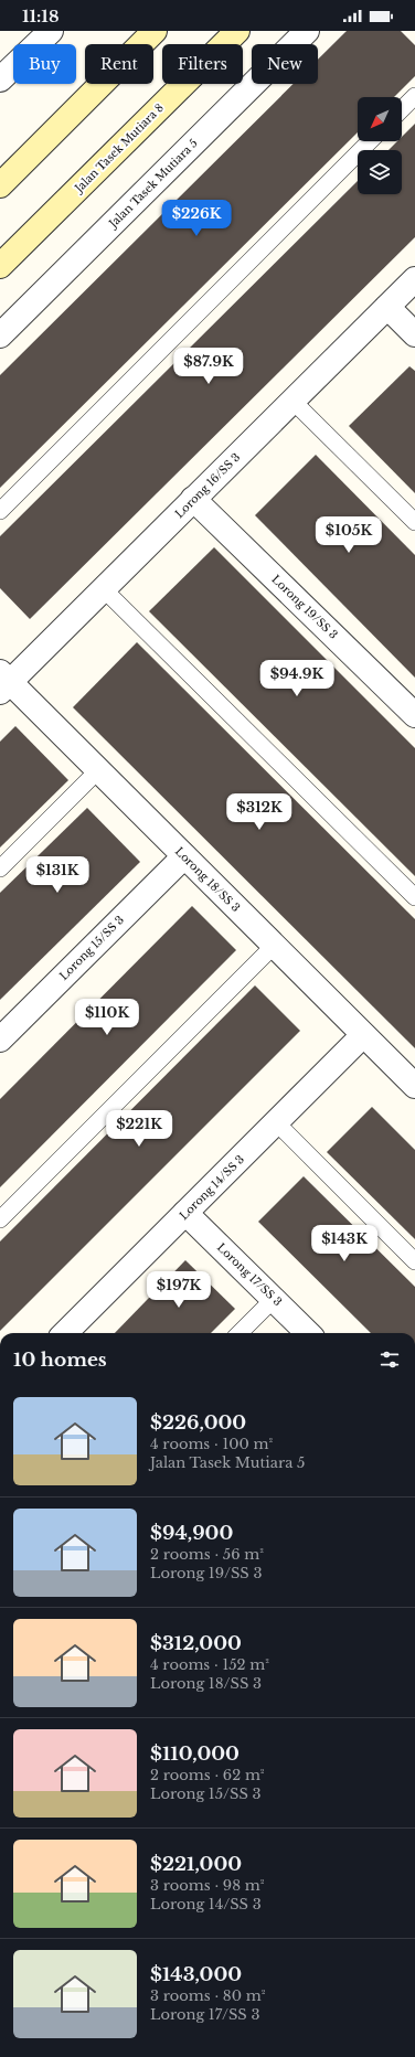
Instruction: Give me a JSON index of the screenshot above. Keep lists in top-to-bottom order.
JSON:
{
  "streets": {
    "street": [
      "Jalan Tasek Mutiara 8",
      "Jalan Tasek Mutiara 5",
      "Lorong 16/SS 3",
      "Lorong 19/SS 3",
      "Lorong 18/SS 3",
      "Lorong 15/SS 3",
      "Lorong 14/SS 3",
      "Lorong 17/SS 3"
    ]
  },
  "crossings": [
    ["Lorong 16/SS 3", "Lorong 19/SS 3"],
    ["Lorong 16/SS 3", "Lorong 18/SS 3"],
    ["Lorong 18/SS 3", "Lorong 15/SS 3"],
    ["Lorong 18/SS 3", "Lorong 14/SS 3"],
    ["Lorong 14/SS 3", "Lorong 17/SS 3"]
  ],
  "north": "bottom left",
  "page": {
    "status": "11:18",
    "chip": [
      "Buy",
      "Rent",
      "Filters",
      "New"
    ],
    "price": [
      "$226K",
      "$87.9K",
      "$105K",
      "$94.9K",
      "$312K",
      "$131K",
      "$110K",
      "$221K",
      "$143K",
      "$197K"
    ],
    "heading": "10 homes",
    "list": [
      {
        "name": "$226,000",
        "note": "4 rooms · 100 m² · Jalan Tasek Mutiara 5"
      },
      {
        "name": "$94,900",
        "note": "2 rooms · 56 m² · Lorong 19/SS 3"
      },
      {
        "name": "$312,000",
        "note": "4 rooms · 152 m² · Lorong 18/SS 3"
      },
      {
        "name": "$110,000",
        "note": "2 rooms · 62 m² · Lorong 15/SS 3"
      },
      {
        "name": "$221,000",
        "note": "3 rooms · 98 m² · Lorong 14/SS 3"
      },
      {
        "name": "$143,000",
        "note": "3 rooms · 80 m² · Lorong 17/SS 3"
      }
    ]
  }
}
